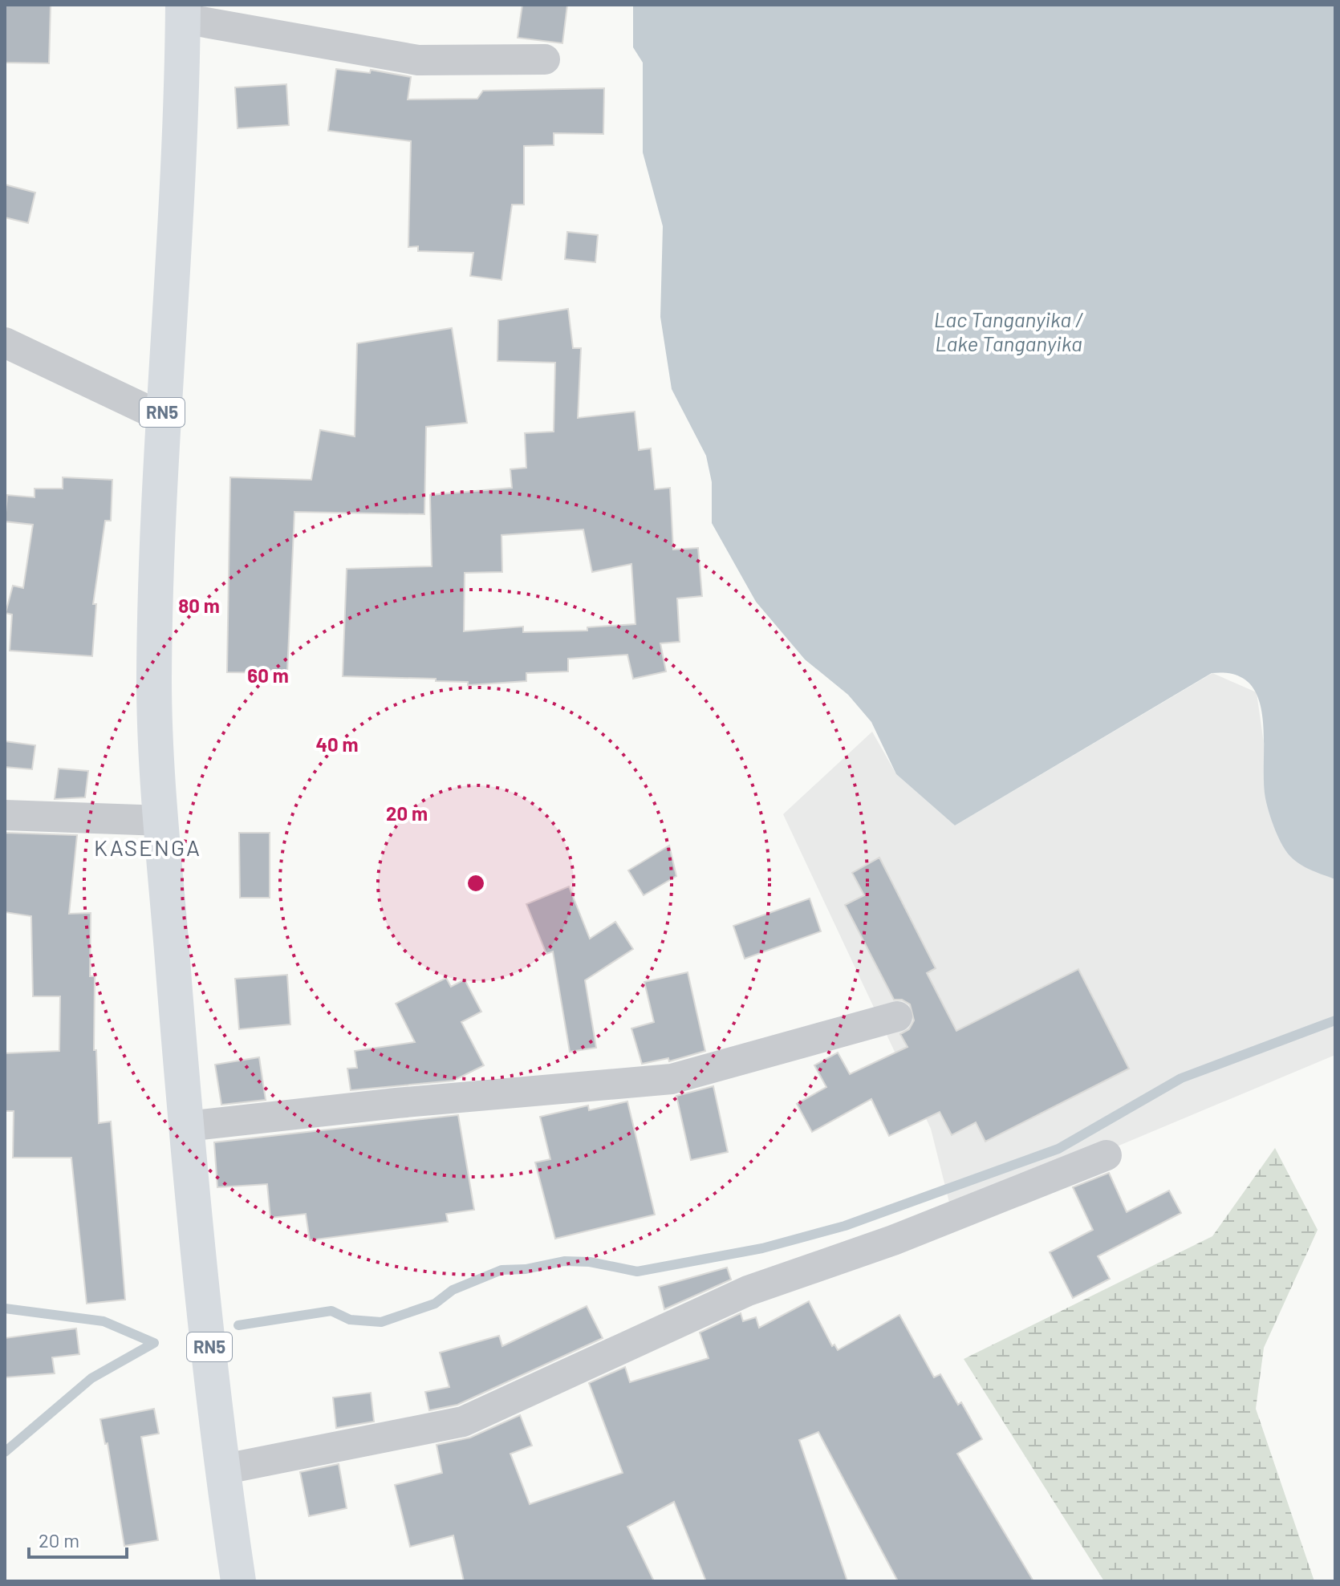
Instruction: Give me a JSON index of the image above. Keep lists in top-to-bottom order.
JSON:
{
  "streets": {
    "highway": ["RN5"]
  },
  "districts": ["KASENGA"],
  "water": ["Lac Tanganyika / Lake Tanganyika"],
  "scale_bar": "20 m",
  "rings": [
    "80 m",
    "60 m",
    "40 m",
    "20 m"
  ]
}
